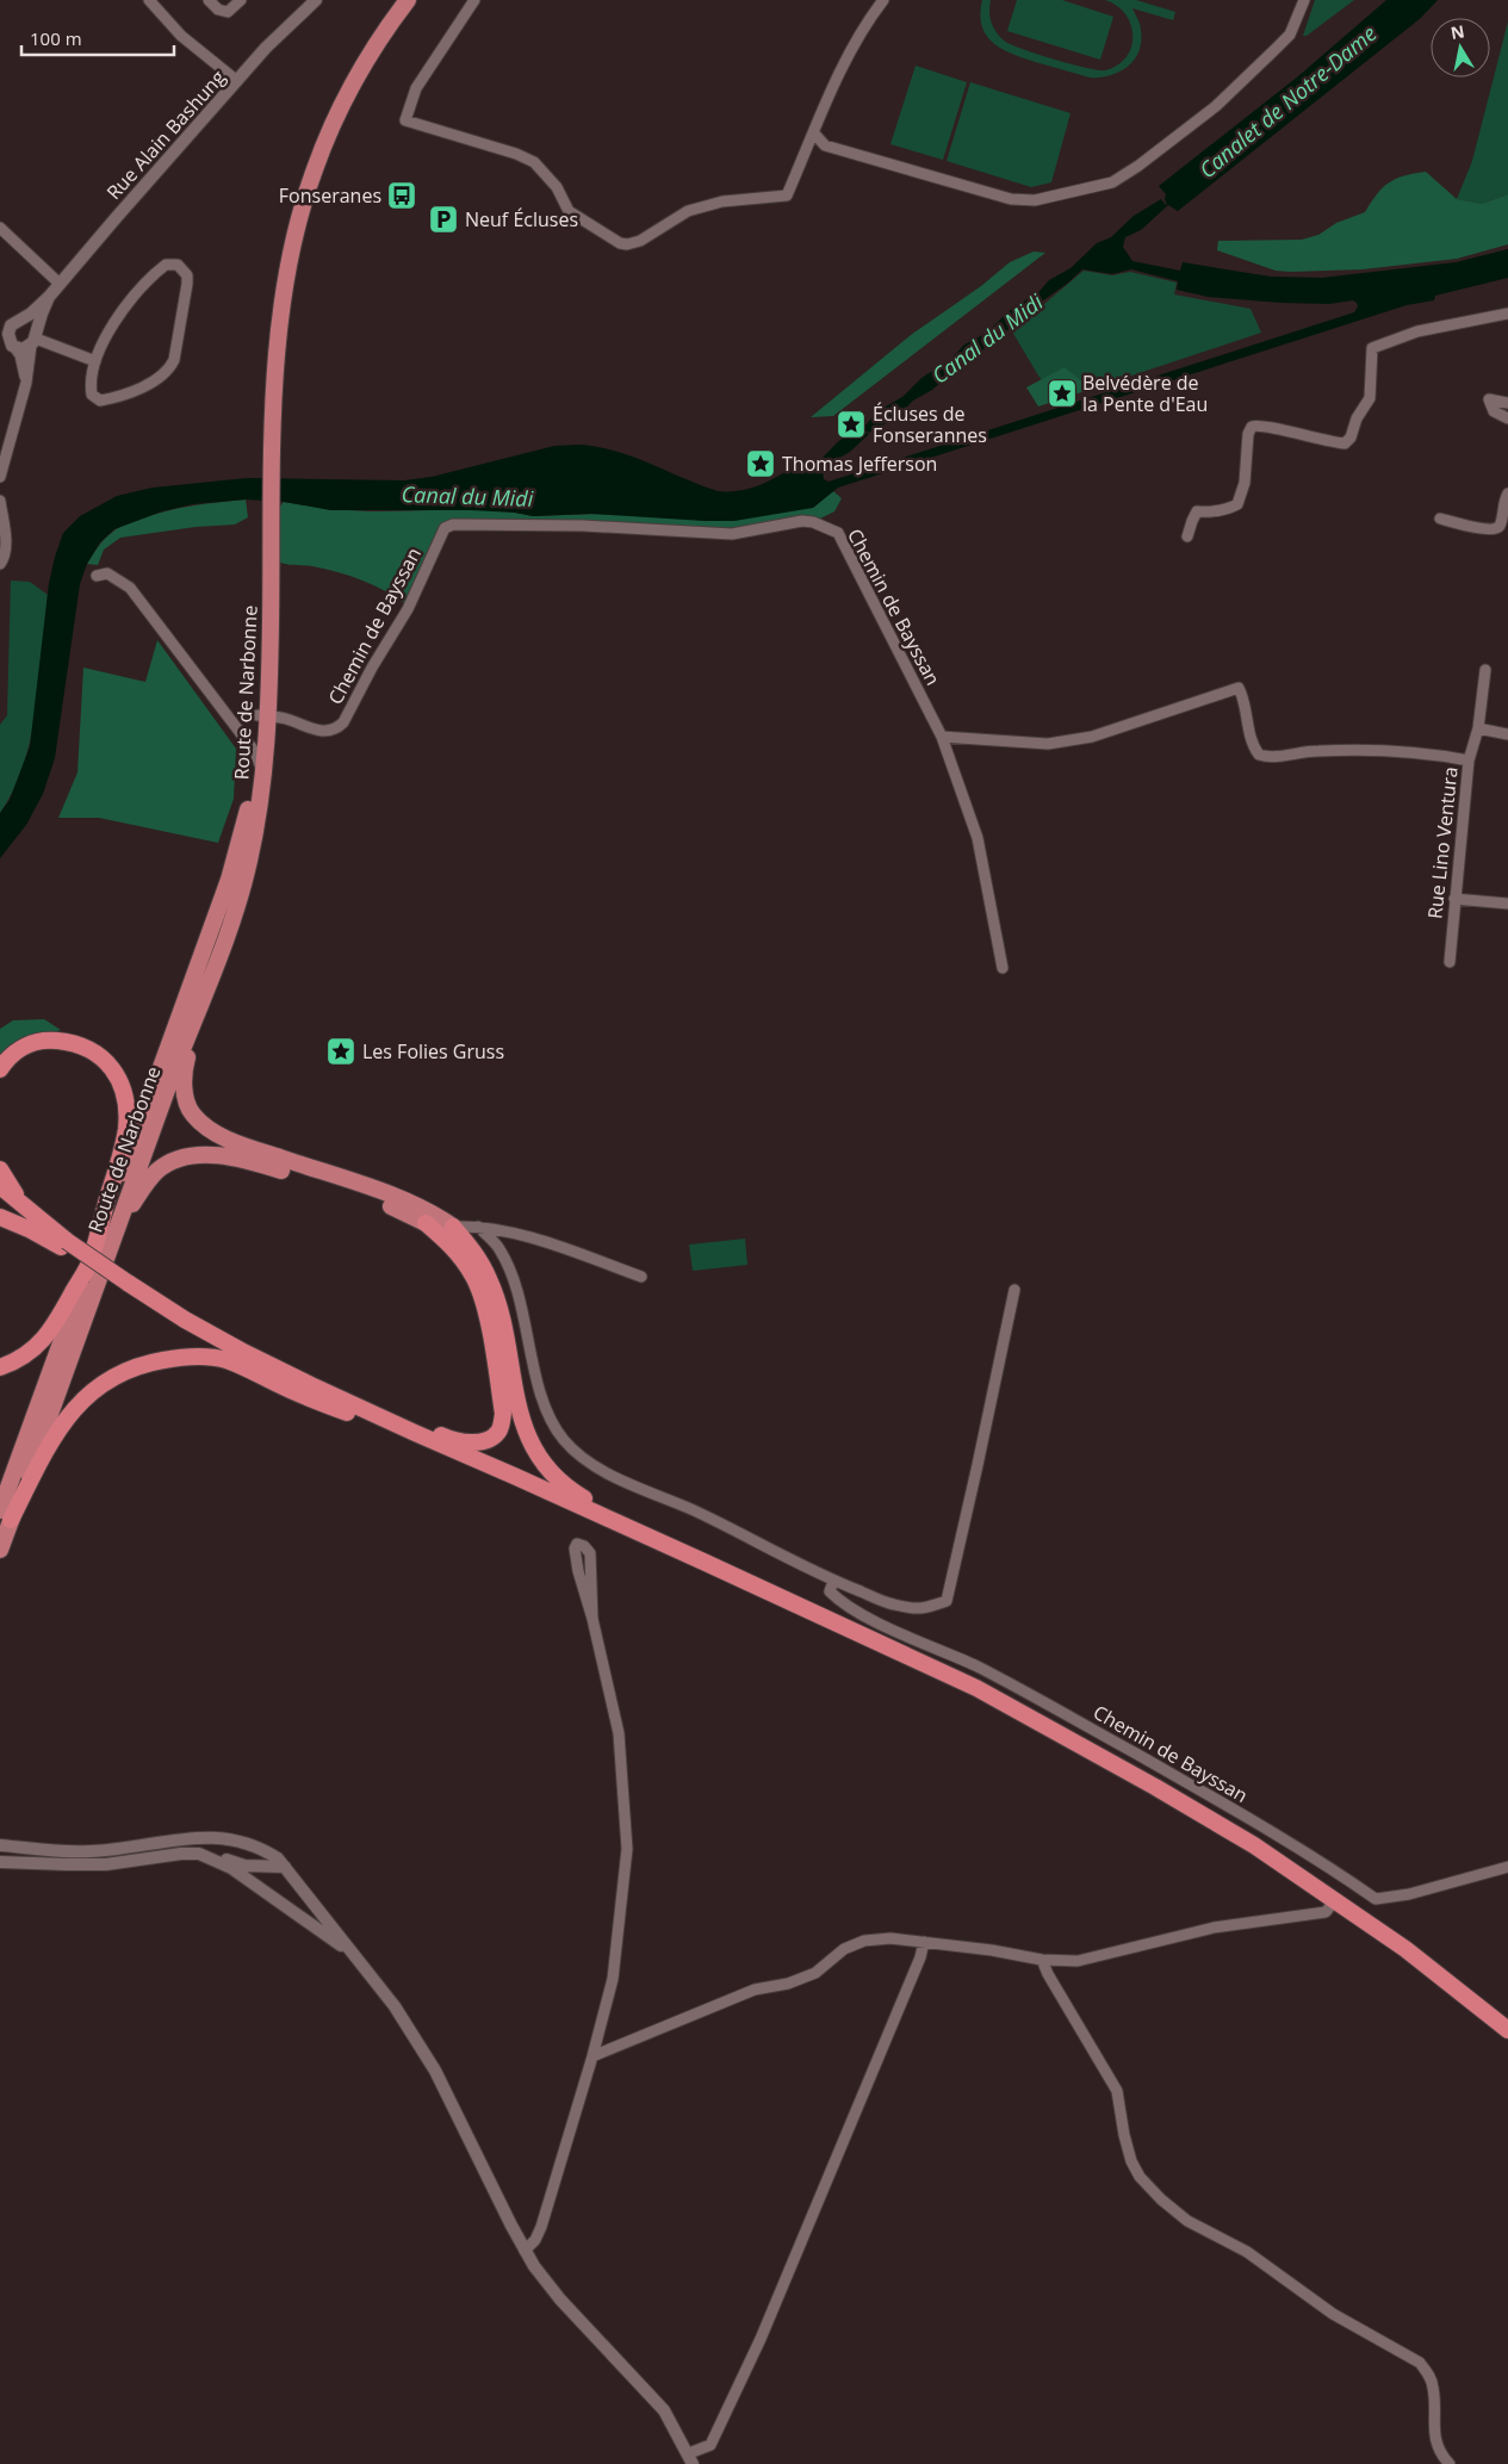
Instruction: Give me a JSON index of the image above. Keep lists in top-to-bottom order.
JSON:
{
  "streets": {
    "main road": ["Route de Narbonne"],
    "street": ["Rue Alain Bashung", "Chemin de Bayssan", "Rue Lino Ventura"]
  },
  "crossings": [
    ["Chemin de Bayssan", "Route de Narbonne"]
  ],
  "water": ["Canalet de Notre-Dame", "Canal du Midi"],
  "places": {
    "bus stop": ["Fonseranes"],
    "parking": ["Neuf Écluses"],
    "place": [
      "Belvédère de la Pente d'Eau",
      "Écluses de Fonserannes",
      "Thomas Jefferson",
      "Les Folies Gruss"
    ]
  },
  "scale_bar": "100 m",
  "north": "top"
}
